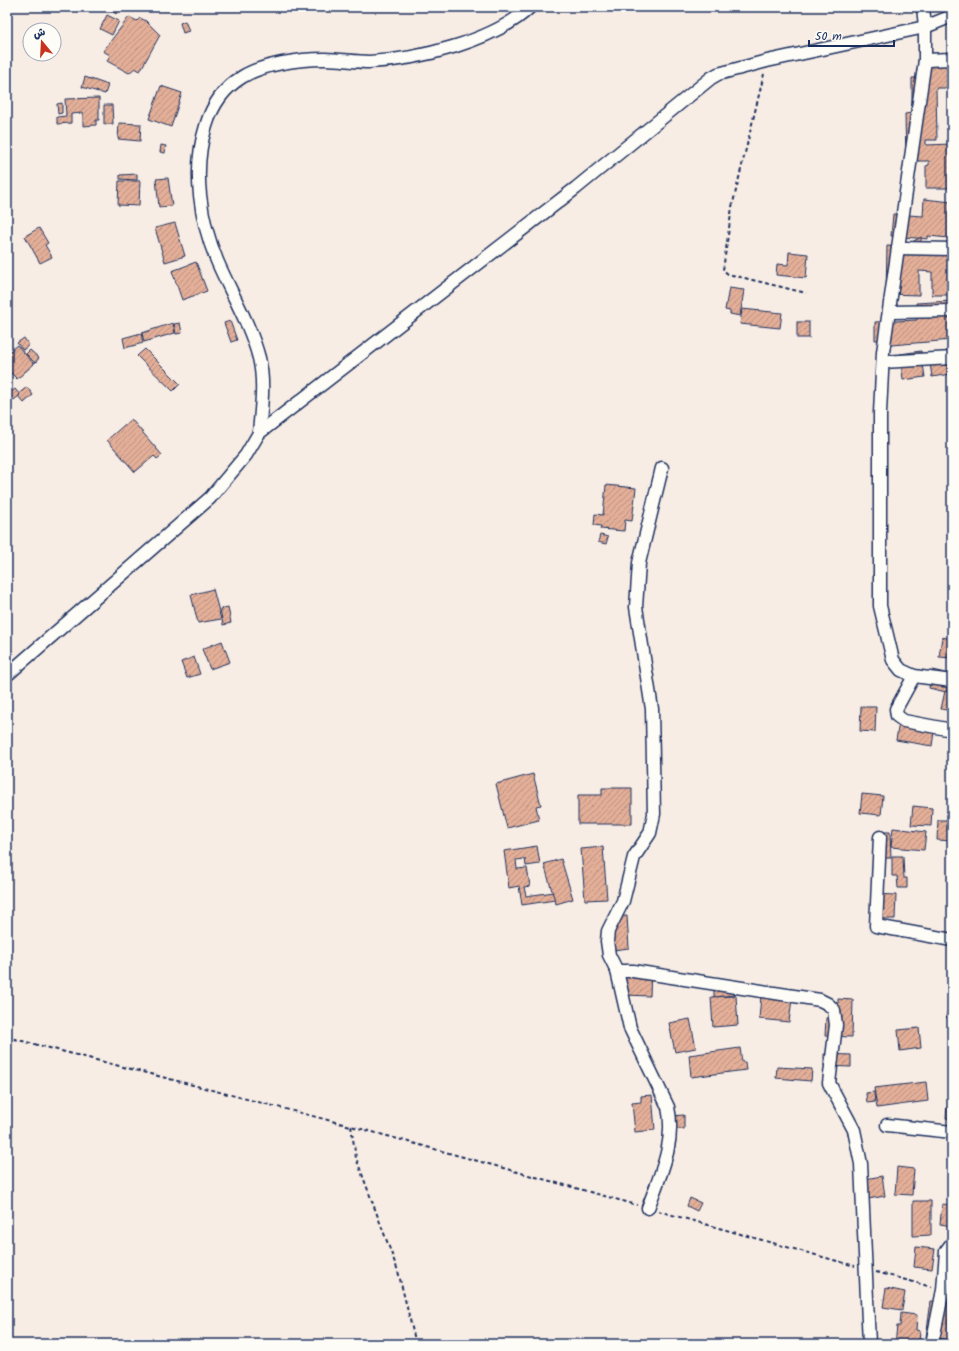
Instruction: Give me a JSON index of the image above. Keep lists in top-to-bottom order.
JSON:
{
  "scale_bar": "50 m",
  "north": "top"
}
